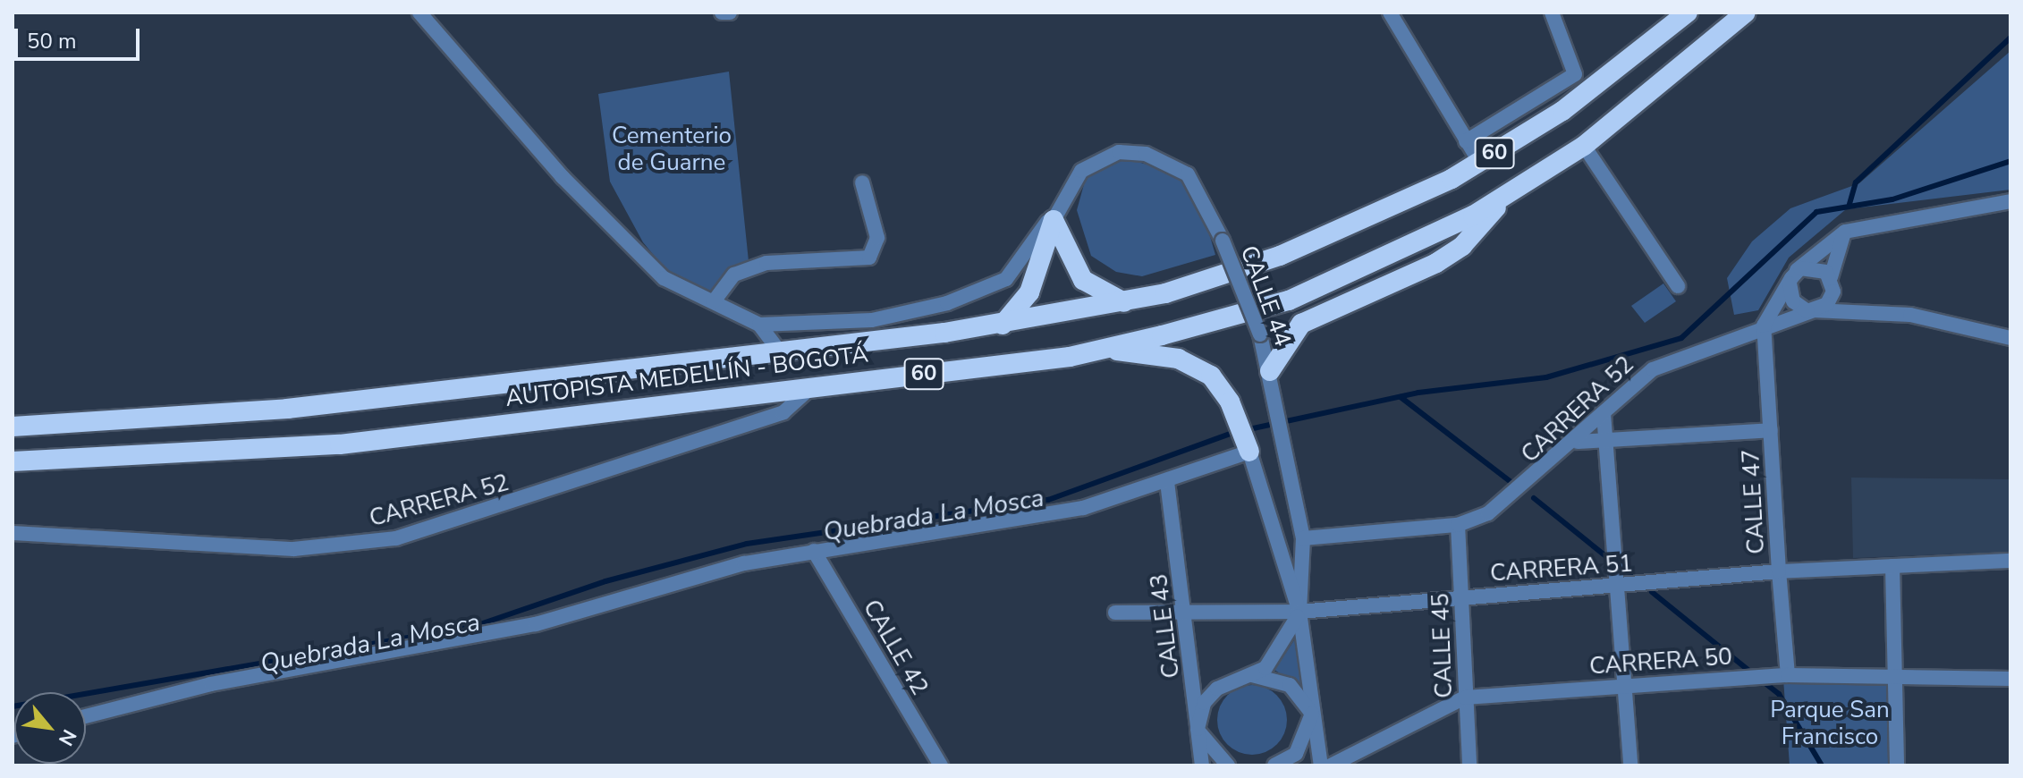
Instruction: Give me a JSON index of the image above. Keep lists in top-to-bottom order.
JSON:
{
  "streets": {
    "highway": ["60", "AUTOPISTA MEDELLÍN - BOGOTÁ"],
    "street": [
      "CALLE 44",
      "CARRERA 52",
      "CALLE 47",
      "CARRERA 51",
      "CALLE 43",
      "CALLE 45",
      "CALLE 42",
      "CARRERA 50"
    ]
  },
  "crossings": [
    ["CALLE 44", "CARRERA 52"],
    ["CALLE 44", "CARRERA 51"],
    ["AUTOPISTA MEDELLÍN - BOGOTÁ", "CARRERA 52"],
    ["CARRERA 52", "CALLE 47"],
    ["CARRERA 52", "CALLE 45"],
    ["CALLE 47", "CARRERA 51"],
    ["CALLE 47", "CARRERA 50"],
    ["CARRERA 51", "CALLE 43"],
    ["CARRERA 51", "CALLE 45"],
    ["CALLE 45", "CARRERA 50"]
  ],
  "water": ["Quebrada La Mosca"],
  "parks": ["Cementerio de Guarne", "Parque San Francisco"],
  "scale_bar": "50 m",
  "north": "bottom right"
}
